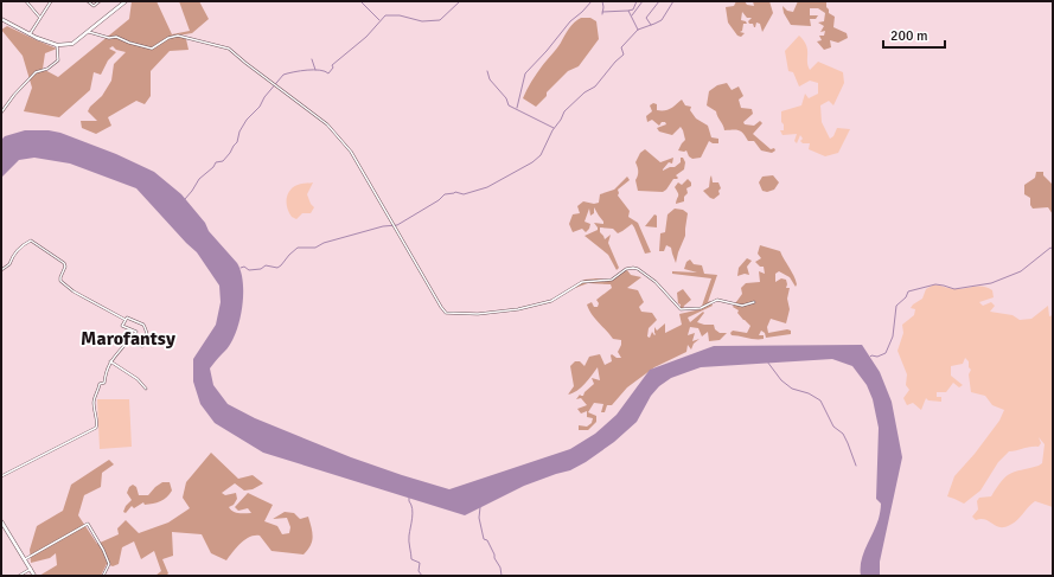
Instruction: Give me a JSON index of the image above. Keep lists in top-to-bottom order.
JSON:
{
  "districts": ["Marofantsy"],
  "scale_bar": "200 m"
}
